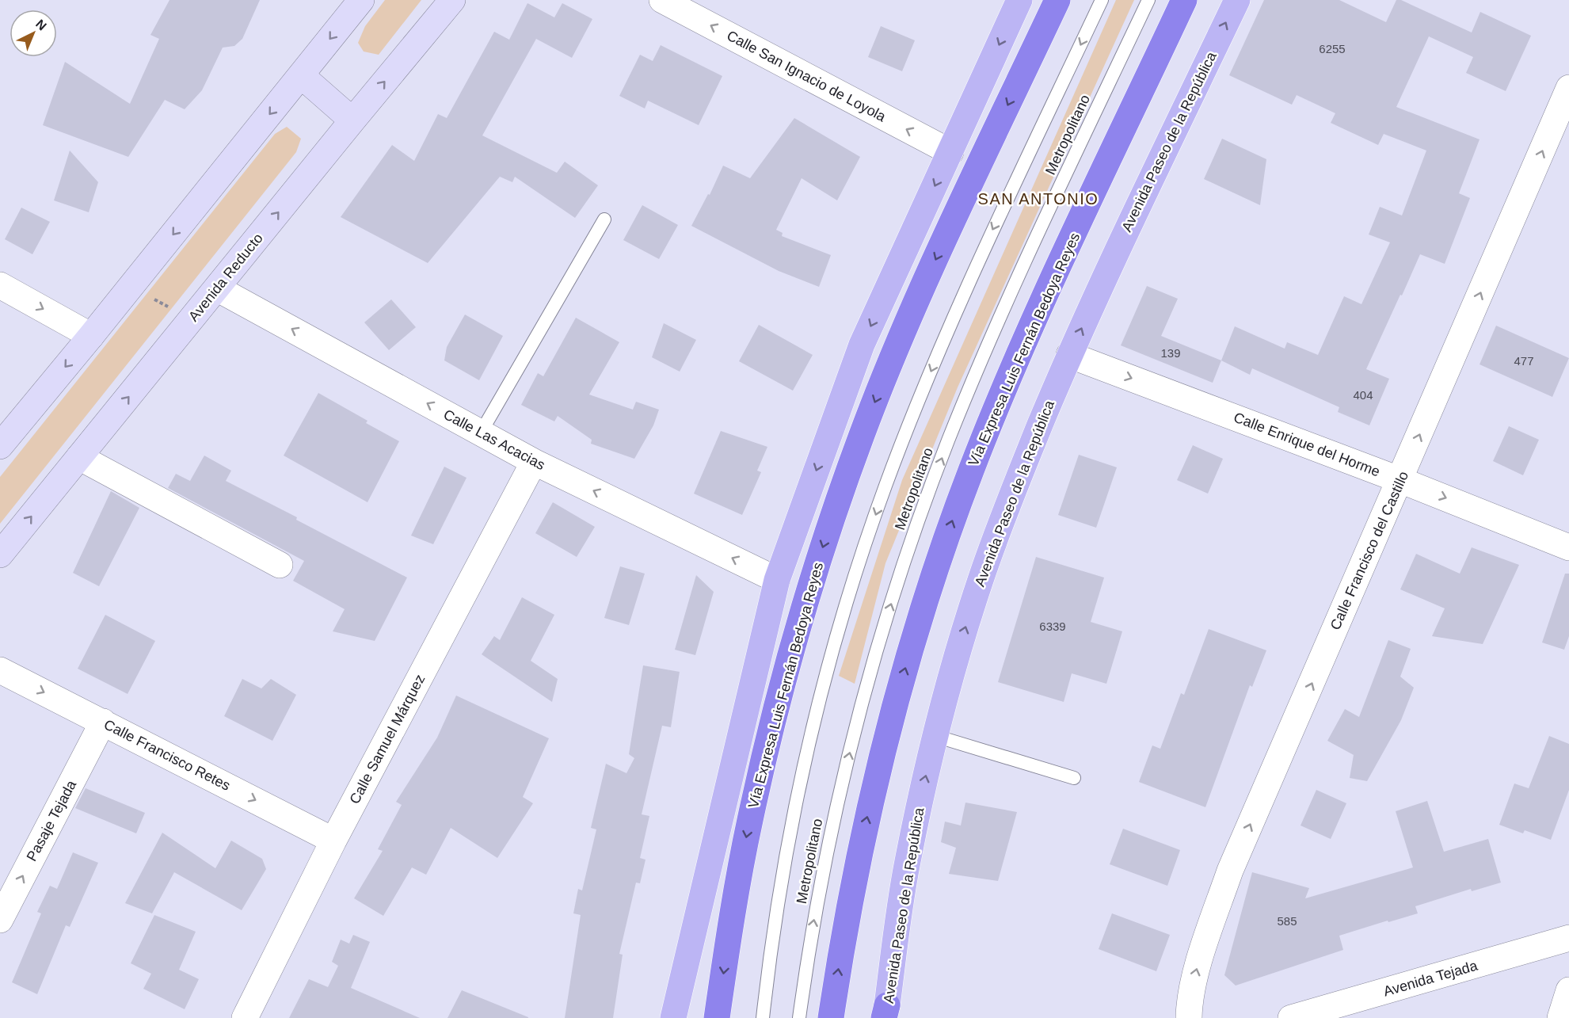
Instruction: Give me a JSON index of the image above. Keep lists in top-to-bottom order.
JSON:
{
  "streets": {
    "highway": ["Vía Expresa Luis Fernán Bedoya Reyes"],
    "main road": ["Avenida Paseo de la República", "Avenida Reducto"],
    "street": [
      "Calle San Ignacio de Loyola",
      "Calle Las Acacias",
      "Calle Enrique del Horme",
      "Calle Francisco del Castillo",
      "Calle Samuel Márquez",
      "Calle Francisco Retes",
      "Pasaje Tejada",
      "Avenida Tejada"
    ],
    "lane": ["Metropolitano"]
  },
  "crossings": [
    ["Avenida Paseo de la República", "Calle Enrique del Horme"],
    ["Avenida Reducto", "Calle Las Acacias"],
    ["Calle Las Acacias", "Calle Samuel Márquez"],
    ["Calle Enrique del Horme", "Calle Francisco del Castillo"],
    ["Calle Samuel Márquez", "Calle Francisco Retes"],
    ["Calle Francisco Retes", "Pasaje Tejada"]
  ],
  "one_way": [
    "Calle San Ignacio de Loyola",
    "Calle Enrique del Horme",
    "Calle Francisco del Castillo",
    "Pasaje Tejada"
  ],
  "districts": ["SAN ANTONIO"],
  "house_numbers": [
    "6255",
    "139",
    "477",
    "404",
    "6339",
    "585"
  ],
  "north": "top right"
}
